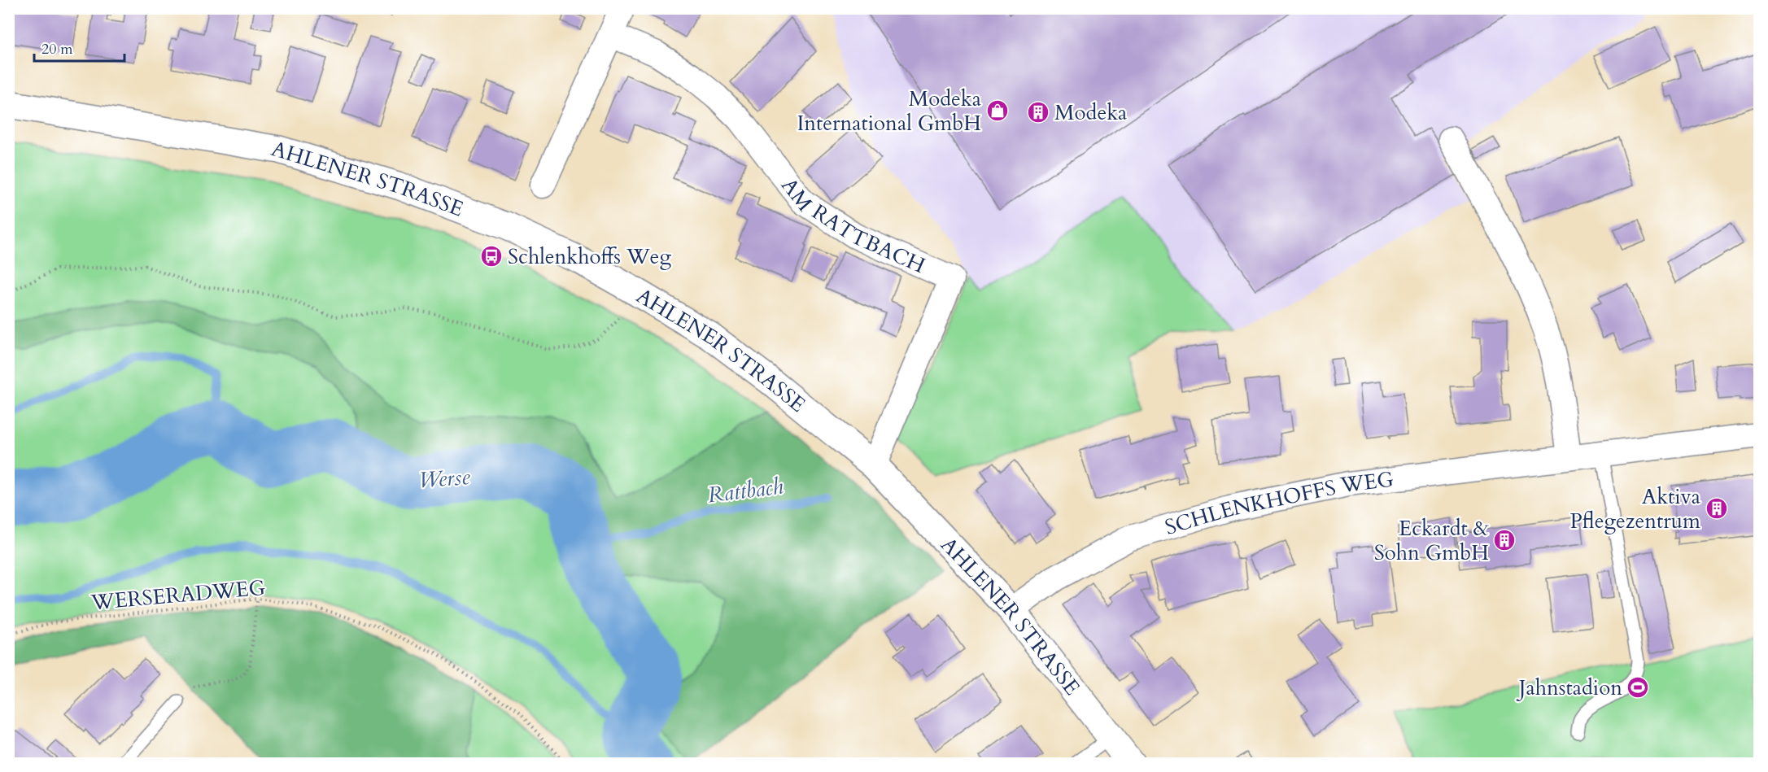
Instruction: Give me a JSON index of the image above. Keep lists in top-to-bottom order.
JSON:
{
  "streets": {
    "main road": ["AHLENER STRASSE"],
    "street": ["AM RATTBACH", "SCHLENKHOFFS WEG"],
    "path": ["WERSERADWEG"]
  },
  "crossings": [
    ["AHLENER STRASSE", "AM RATTBACH"],
    ["AHLENER STRASSE", "SCHLENKHOFFS WEG"]
  ],
  "water": ["Werse", "Rattbach"],
  "places": {
    "shop": ["Modeka International GmbH"],
    "building": ["Modeka", "Aktiva Pflegezentrum", "Eckardt & Sohn GmbH"],
    "bus stop": ["Schlenkhoffs Weg"],
    "sports": ["Jahnstadion"]
  },
  "scale_bar": "20 m"
}
